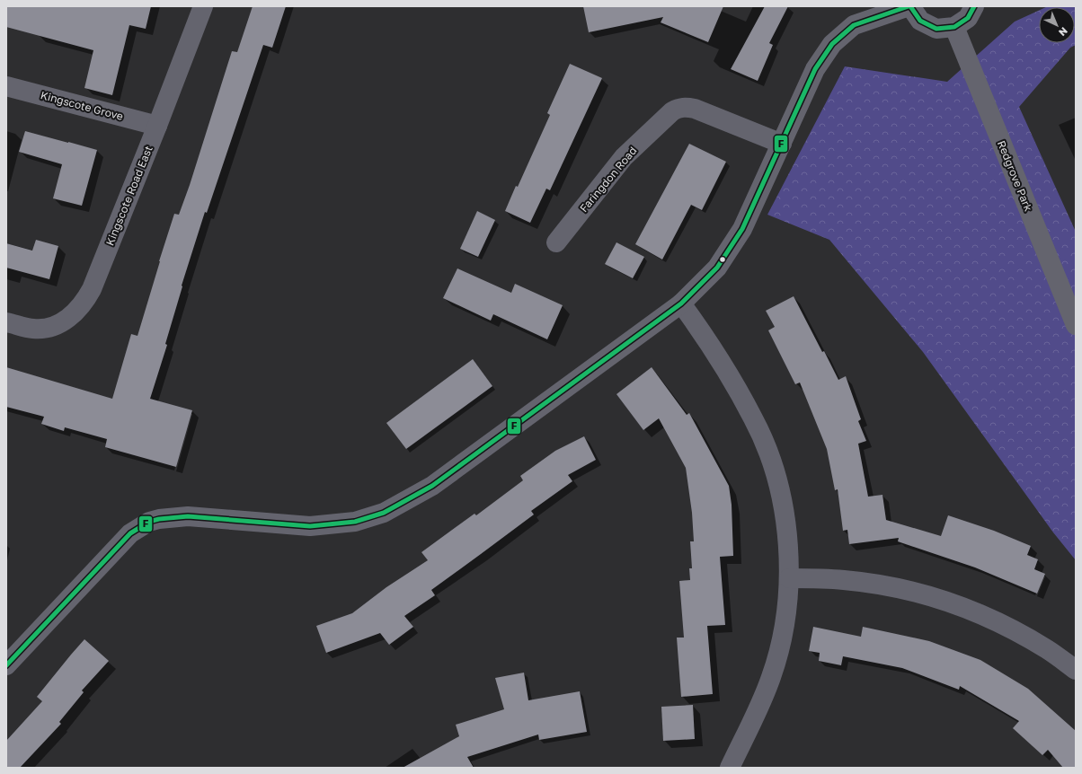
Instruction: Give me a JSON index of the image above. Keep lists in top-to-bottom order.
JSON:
{
  "streets": {
    "street": [
      "Kingscote Grove",
      "Redgrove Park",
      "Faringdon Road",
      "Kingscote Road East"
    ]
  },
  "crossings": [
    ["Kingscote Grove", "Kingscote Road East"]
  ],
  "lines": ["transit line F"],
  "north": "bottom right"
}
